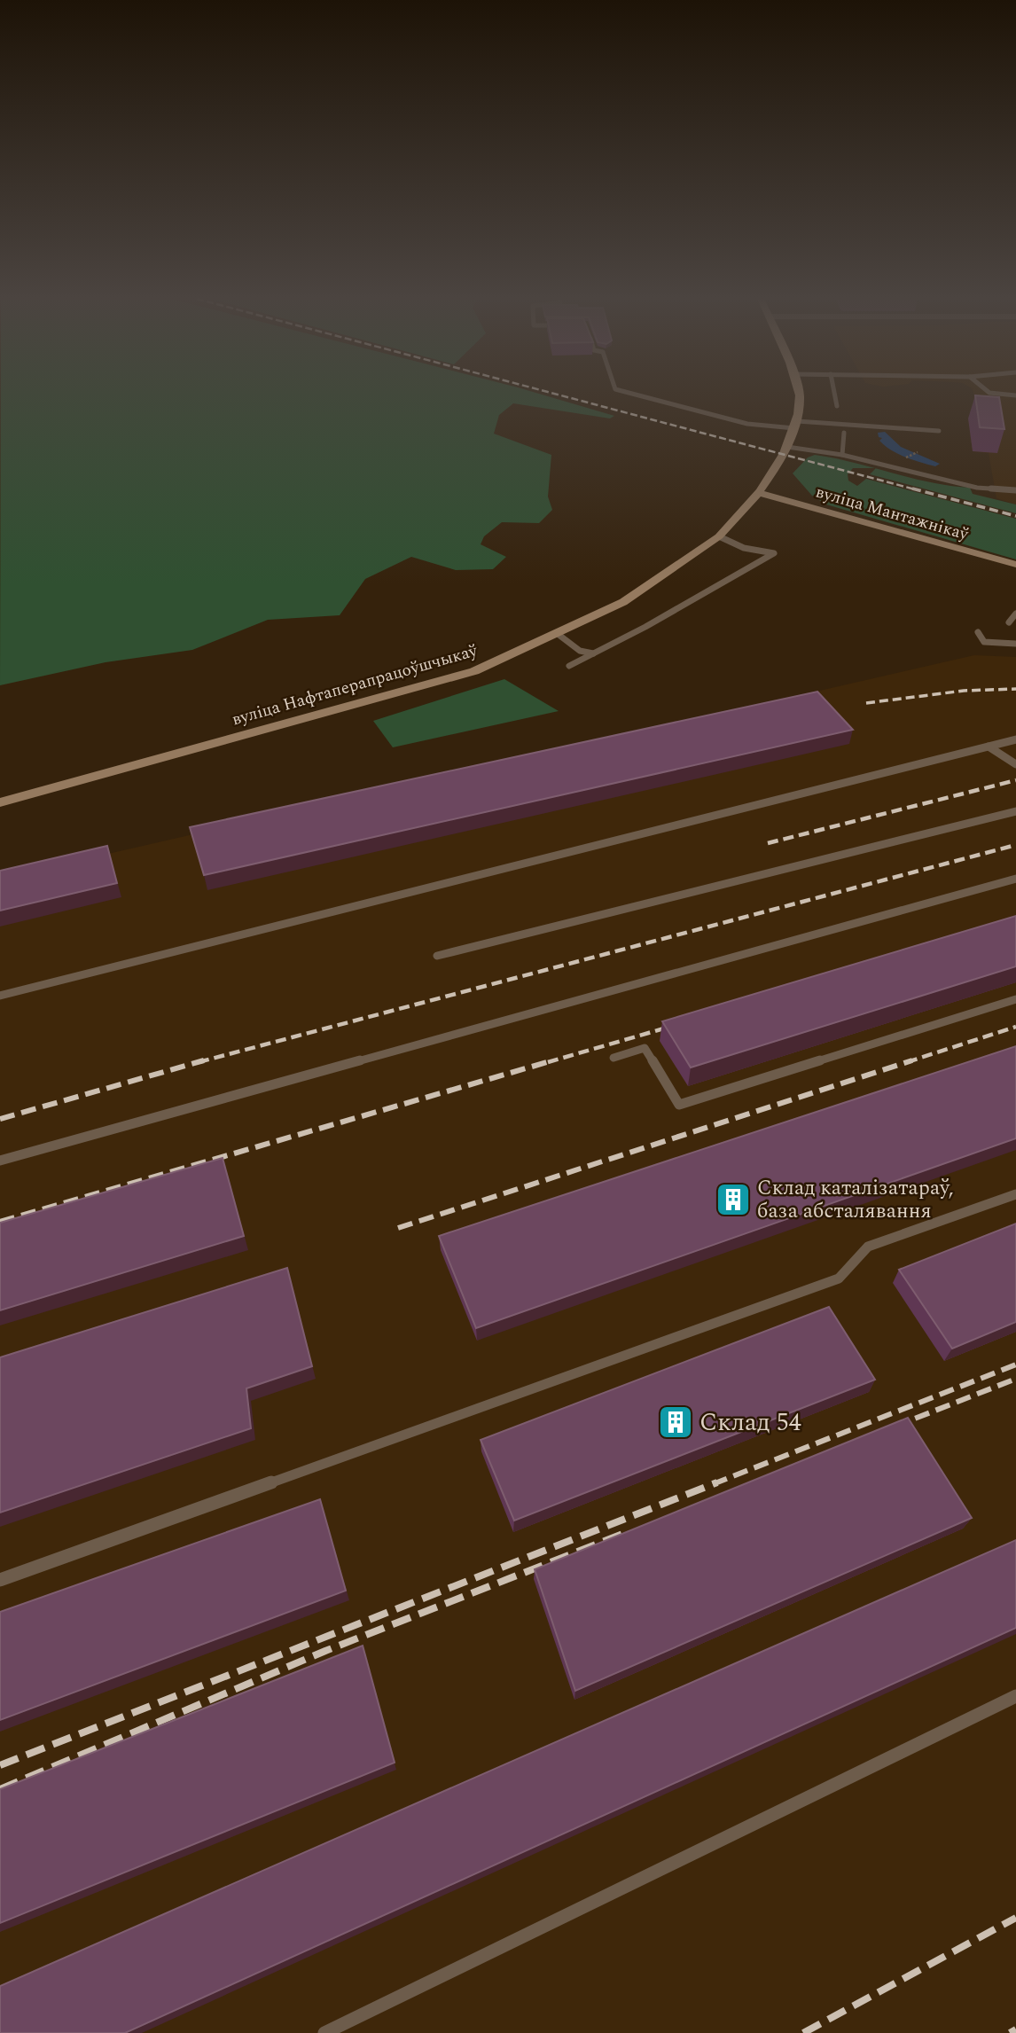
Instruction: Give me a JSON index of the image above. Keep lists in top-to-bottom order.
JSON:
{
  "streets": {
    "main road": ["вуліца Мантажнікаў", "вуліца Нафтаперапрацоўшчыкаў"]
  },
  "crossings": [
    ["вуліца Мантажнікаў", "вуліца Нафтаперапрацоўшчыкаў"]
  ],
  "places": {
    "building": ["Склад каталізатараў, база абсталявання", "Склад 54"]
  }
}
